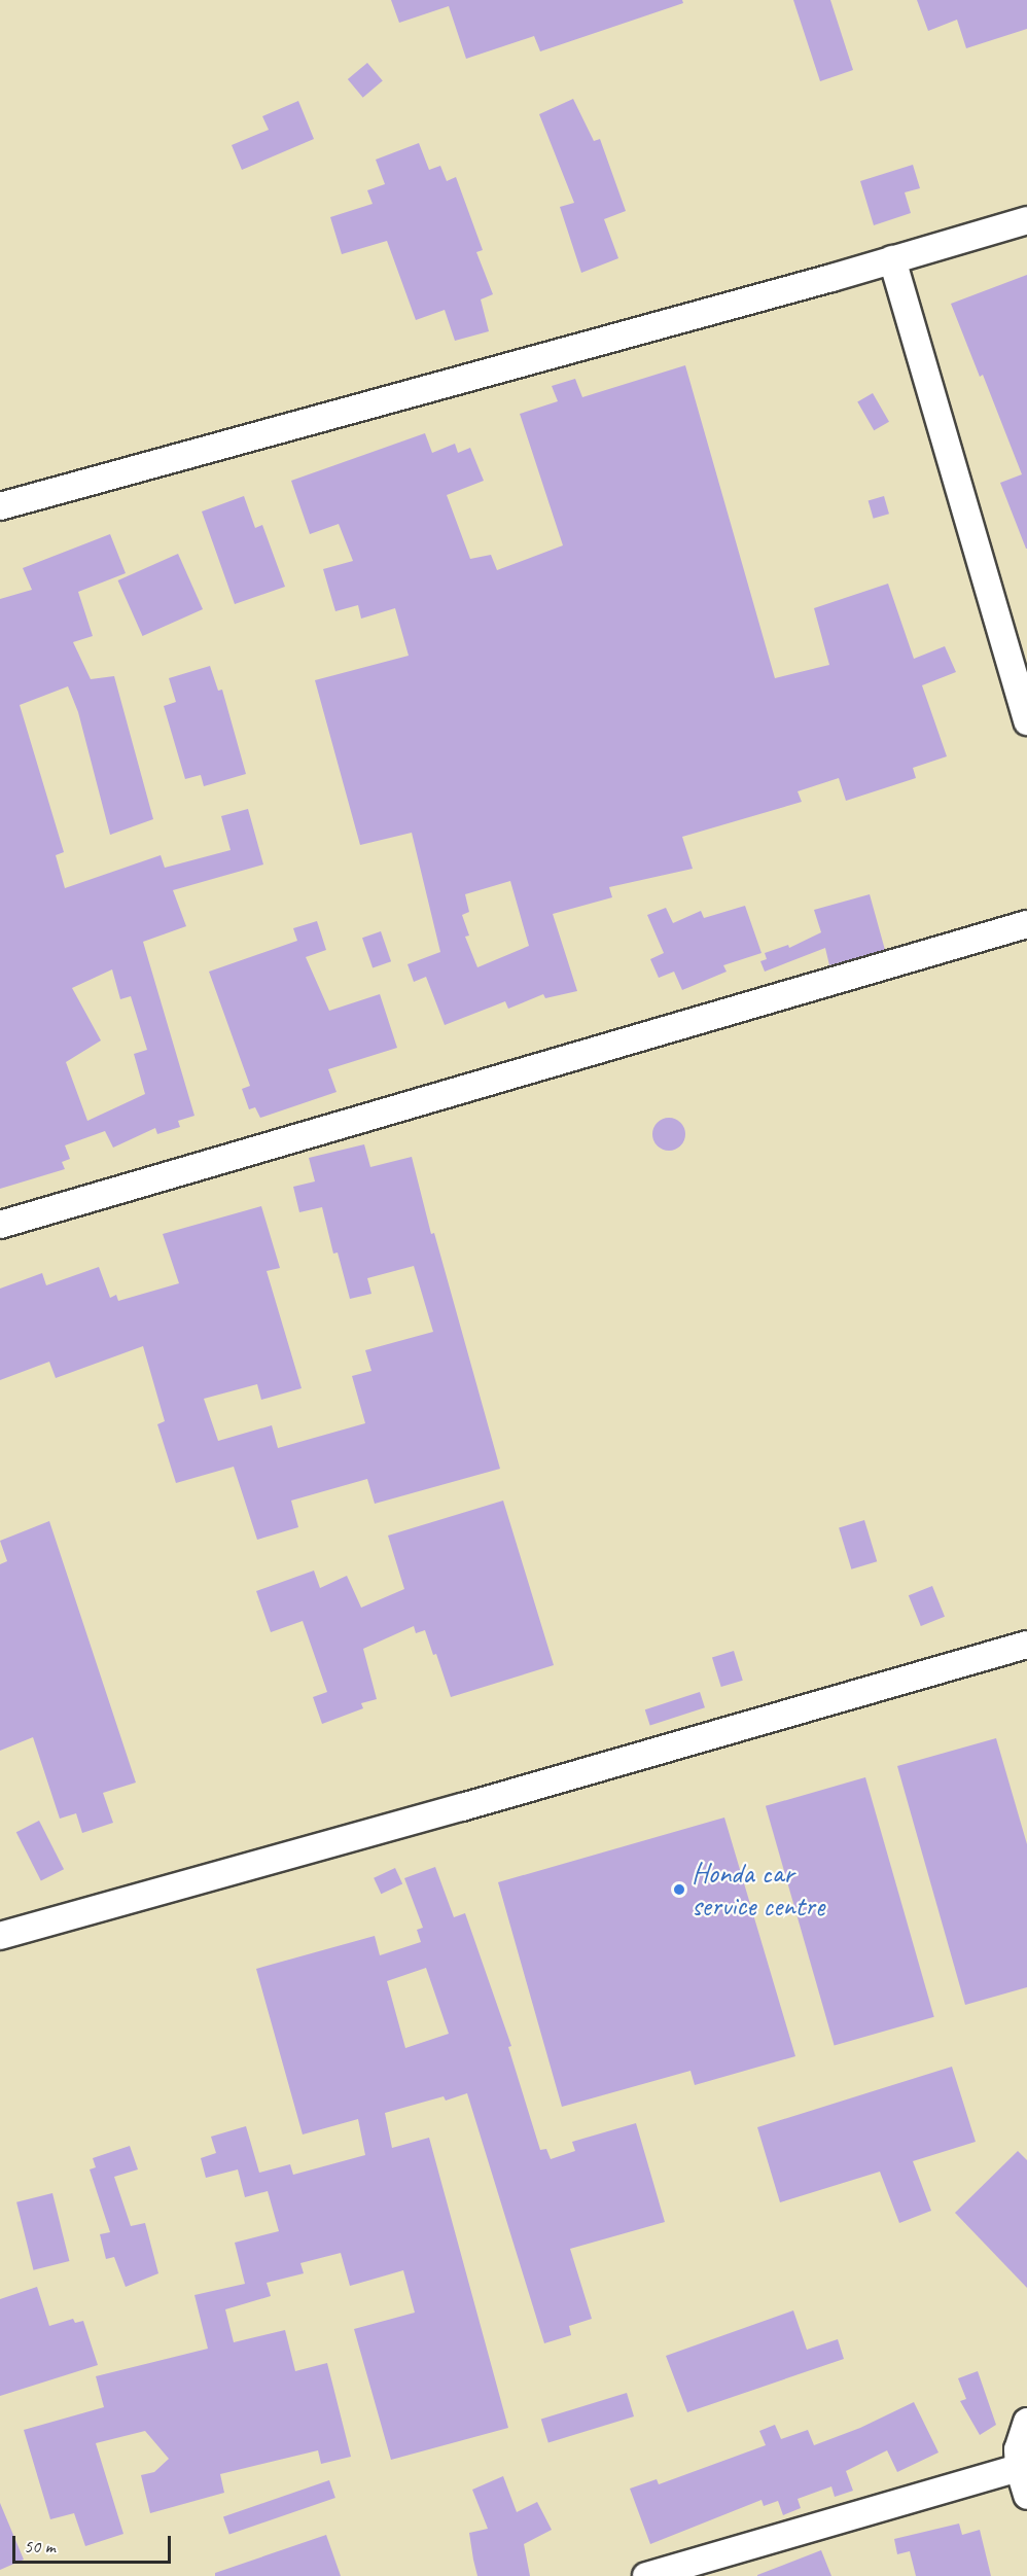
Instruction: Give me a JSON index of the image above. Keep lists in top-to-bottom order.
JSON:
{
  "places": ["Honda car service centre"],
  "scale_bar": "50 m"
}
